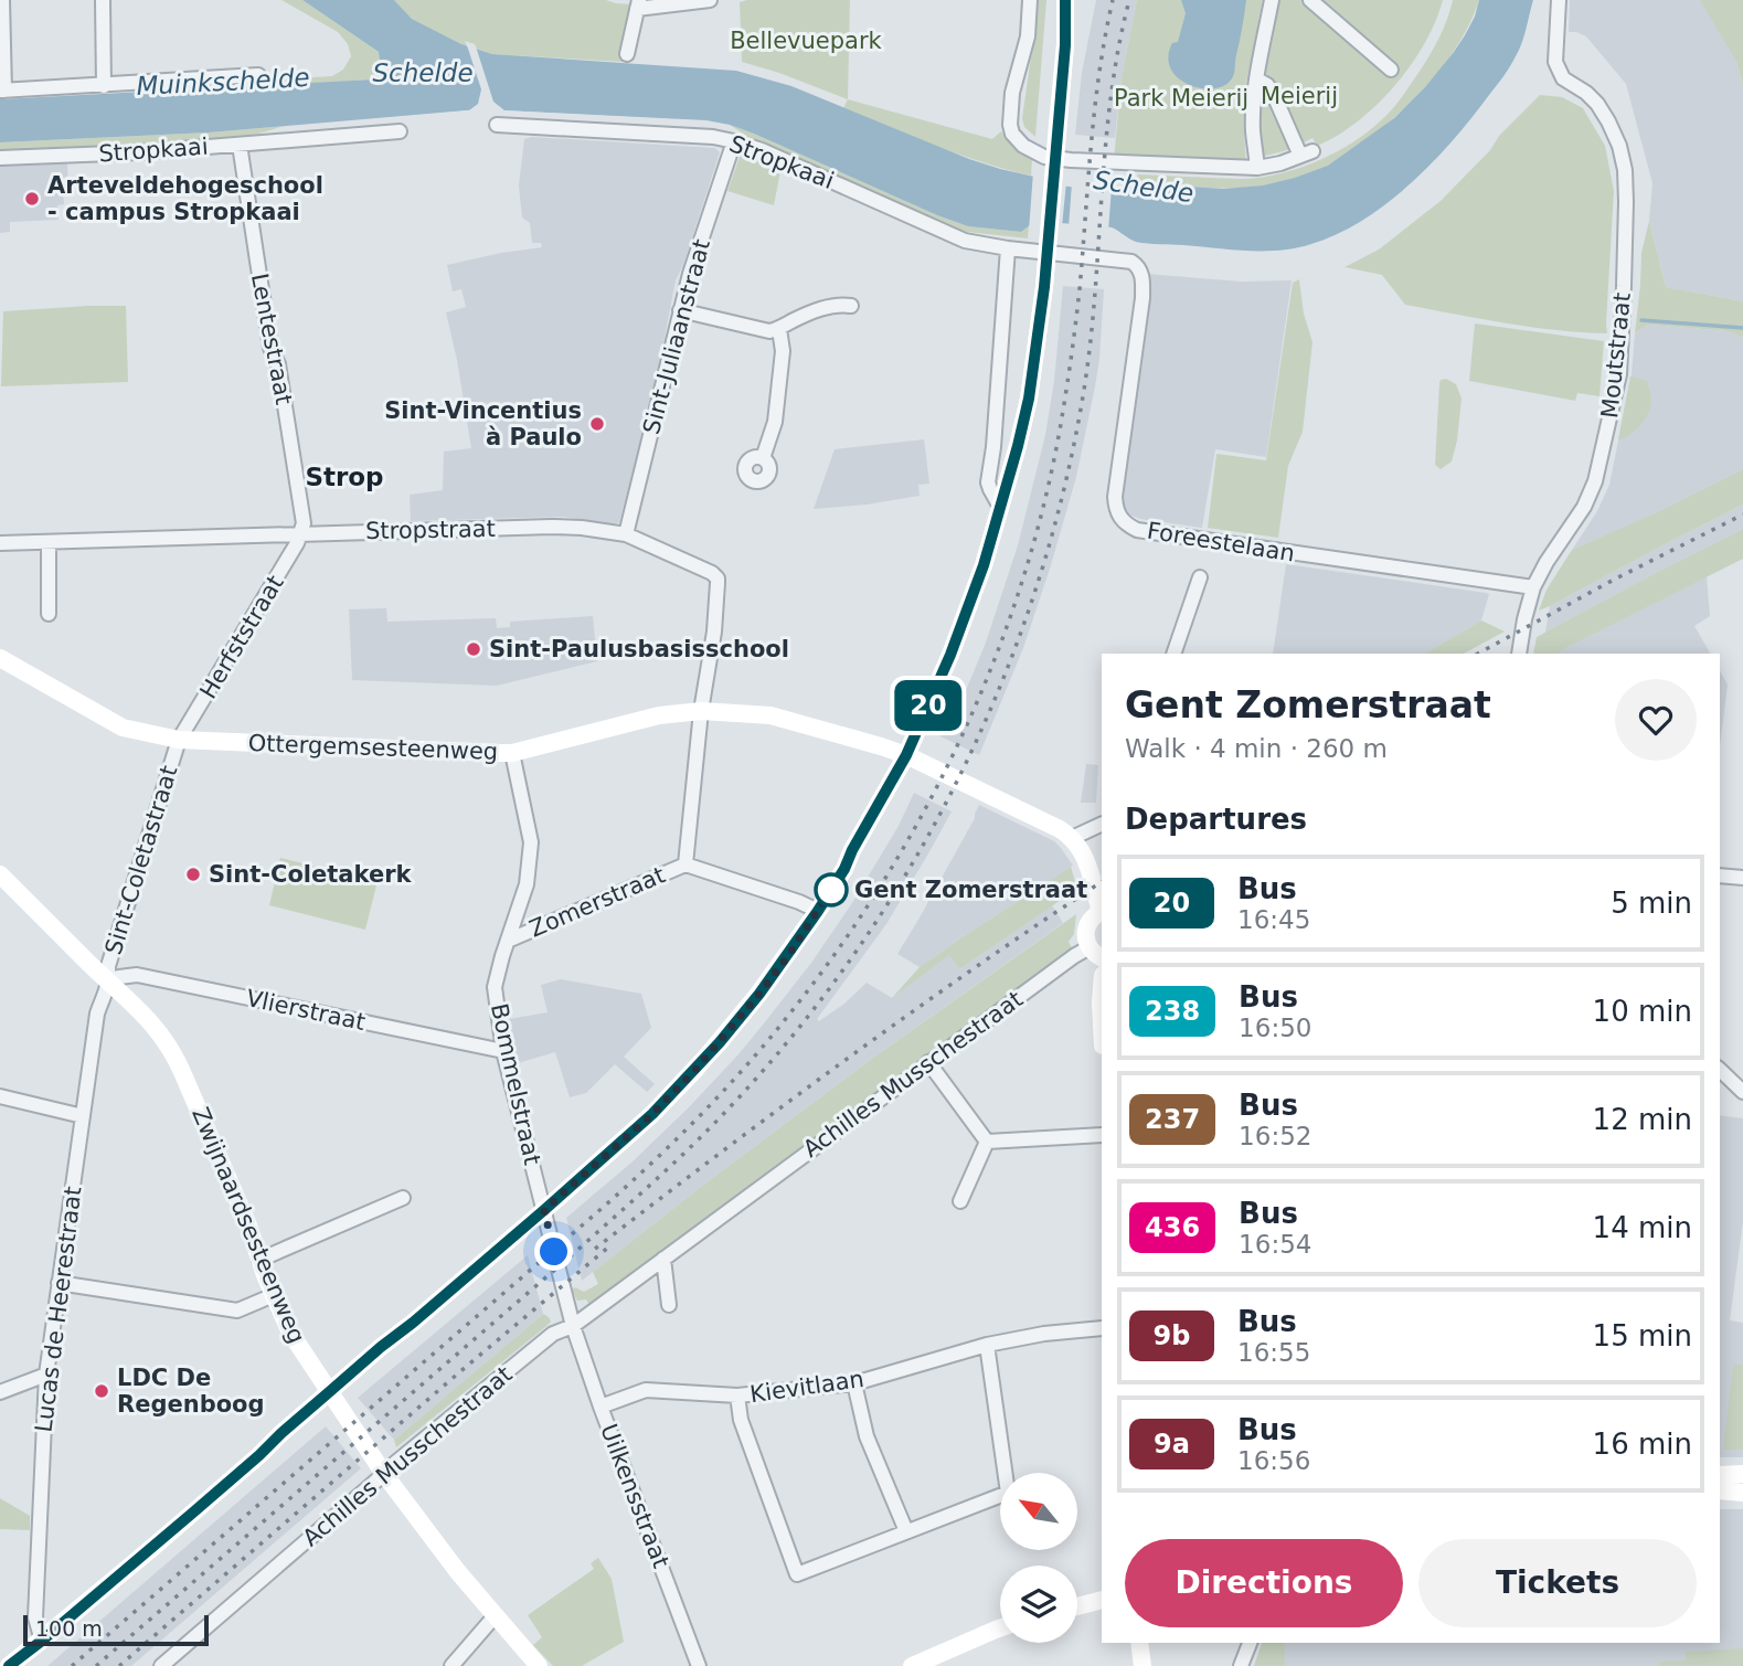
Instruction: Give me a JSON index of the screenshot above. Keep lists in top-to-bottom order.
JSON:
{
  "streets": {
    "street": [
      "Stropkaai",
      "Sint-Juliaanstraat",
      "Lentestraat",
      "Moutstraat",
      "Stropstraat",
      "Foreestelaan",
      "Herfststraat",
      "Ottergemsesteenweg",
      "Sint-Coletastraat",
      "Zomerstraat",
      "Vlierstraat",
      "Achilles Musschestraat",
      "Bommelstraat",
      "Zwijnaardsesteenweg",
      "Lucas de Heerestraat",
      "Kievitlaan",
      "Uilkensstraat"
    ]
  },
  "crossings": [
    ["Stropkaai", "Sint-Juliaanstraat"],
    ["Stropkaai", "Lentestraat"],
    ["Stropkaai", "Foreestelaan"],
    ["Sint-Juliaanstraat", "Stropstraat"],
    ["Lentestraat", "Stropstraat"],
    ["Lentestraat", "Herfststraat"],
    ["Moutstraat", "Foreestelaan"],
    ["Stropstraat", "Herfststraat"],
    ["Stropstraat", "Ottergemsesteenweg"],
    ["Herfststraat", "Ottergemsesteenweg"],
    ["Herfststraat", "Sint-Coletastraat"],
    ["Ottergemsesteenweg", "Sint-Coletastraat"],
    ["Ottergemsesteenweg", "Bommelstraat"],
    ["Sint-Coletastraat", "Vlierstraat"],
    ["Sint-Coletastraat", "Zwijnaardsesteenweg"],
    ["Sint-Coletastraat", "Lucas de Heerestraat"],
    ["Zomerstraat", "Bommelstraat"],
    ["Vlierstraat", "Bommelstraat"],
    ["Vlierstraat", "Zwijnaardsesteenweg"],
    ["Vlierstraat", "Lucas de Heerestraat"],
    ["Achilles Musschestraat", "Bommelstraat"],
    ["Achilles Musschestraat", "Zwijnaardsesteenweg"],
    ["Achilles Musschestraat", "Uilkensstraat"],
    ["Bommelstraat", "Uilkensstraat"],
    ["Zwijnaardsesteenweg", "Lucas de Heerestraat"],
    ["Kievitlaan", "Uilkensstraat"]
  ],
  "districts": ["Strop"],
  "water": ["Schelde", "Muinkschelde"],
  "parks": ["Bellevuepark", "Meierij", "Park Meierij"],
  "places": [
    "Arteveldehogeschool - campus Stropkaai",
    "Sint-Vincentius à Paulo",
    "Sint-Paulusbasisschool",
    "Sint-Coletakerk",
    "Gent Zomerstraat",
    "LDC De Regenboog"
  ],
  "lines": ["bus line 20"],
  "scale_bar": "100 m",
  "north": "top left",
  "page": {
    "on_map": "20",
    "heading": [
      ["Gent Zomerstraat", "Walk · 4 min · 260 m"],
      "Departures"
    ],
    "list": [
      {
        "mark": "20",
        "name": "Bus",
        "note": "16:45",
        "value": "5 min"
      },
      {
        "mark": "238",
        "name": "Bus",
        "note": "16:50",
        "value": "10 min"
      },
      {
        "mark": "237",
        "name": "Bus",
        "note": "16:52",
        "value": "12 min"
      },
      {
        "mark": "436",
        "name": "Bus",
        "note": "16:54",
        "value": "14 min"
      },
      {
        "mark": "9b",
        "name": "Bus",
        "note": "16:55",
        "value": "15 min"
      },
      {
        "mark": "9a",
        "name": "Bus",
        "note": "16:56",
        "value": "16 min"
      }
    ],
    "buttons": ["Directions", "Tickets"],
    "scale": "100 m"
  }
}
